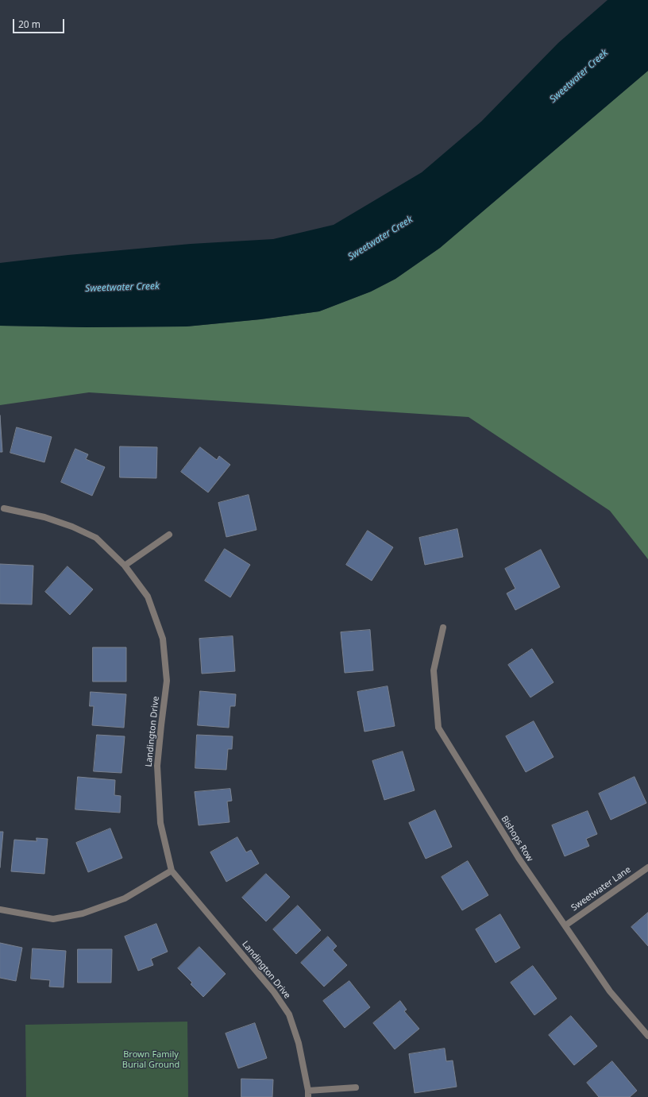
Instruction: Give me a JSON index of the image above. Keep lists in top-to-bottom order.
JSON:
{
  "streets": {
    "street": ["Landington Drive", "Bishops Row", "Sweetwater Lane"]
  },
  "crossings": [
    ["Bishops Row", "Sweetwater Lane"]
  ],
  "water": ["Sweetwater Creek"],
  "parks": ["Brown Family Burial Ground"],
  "scale_bar": "20 m"
}
